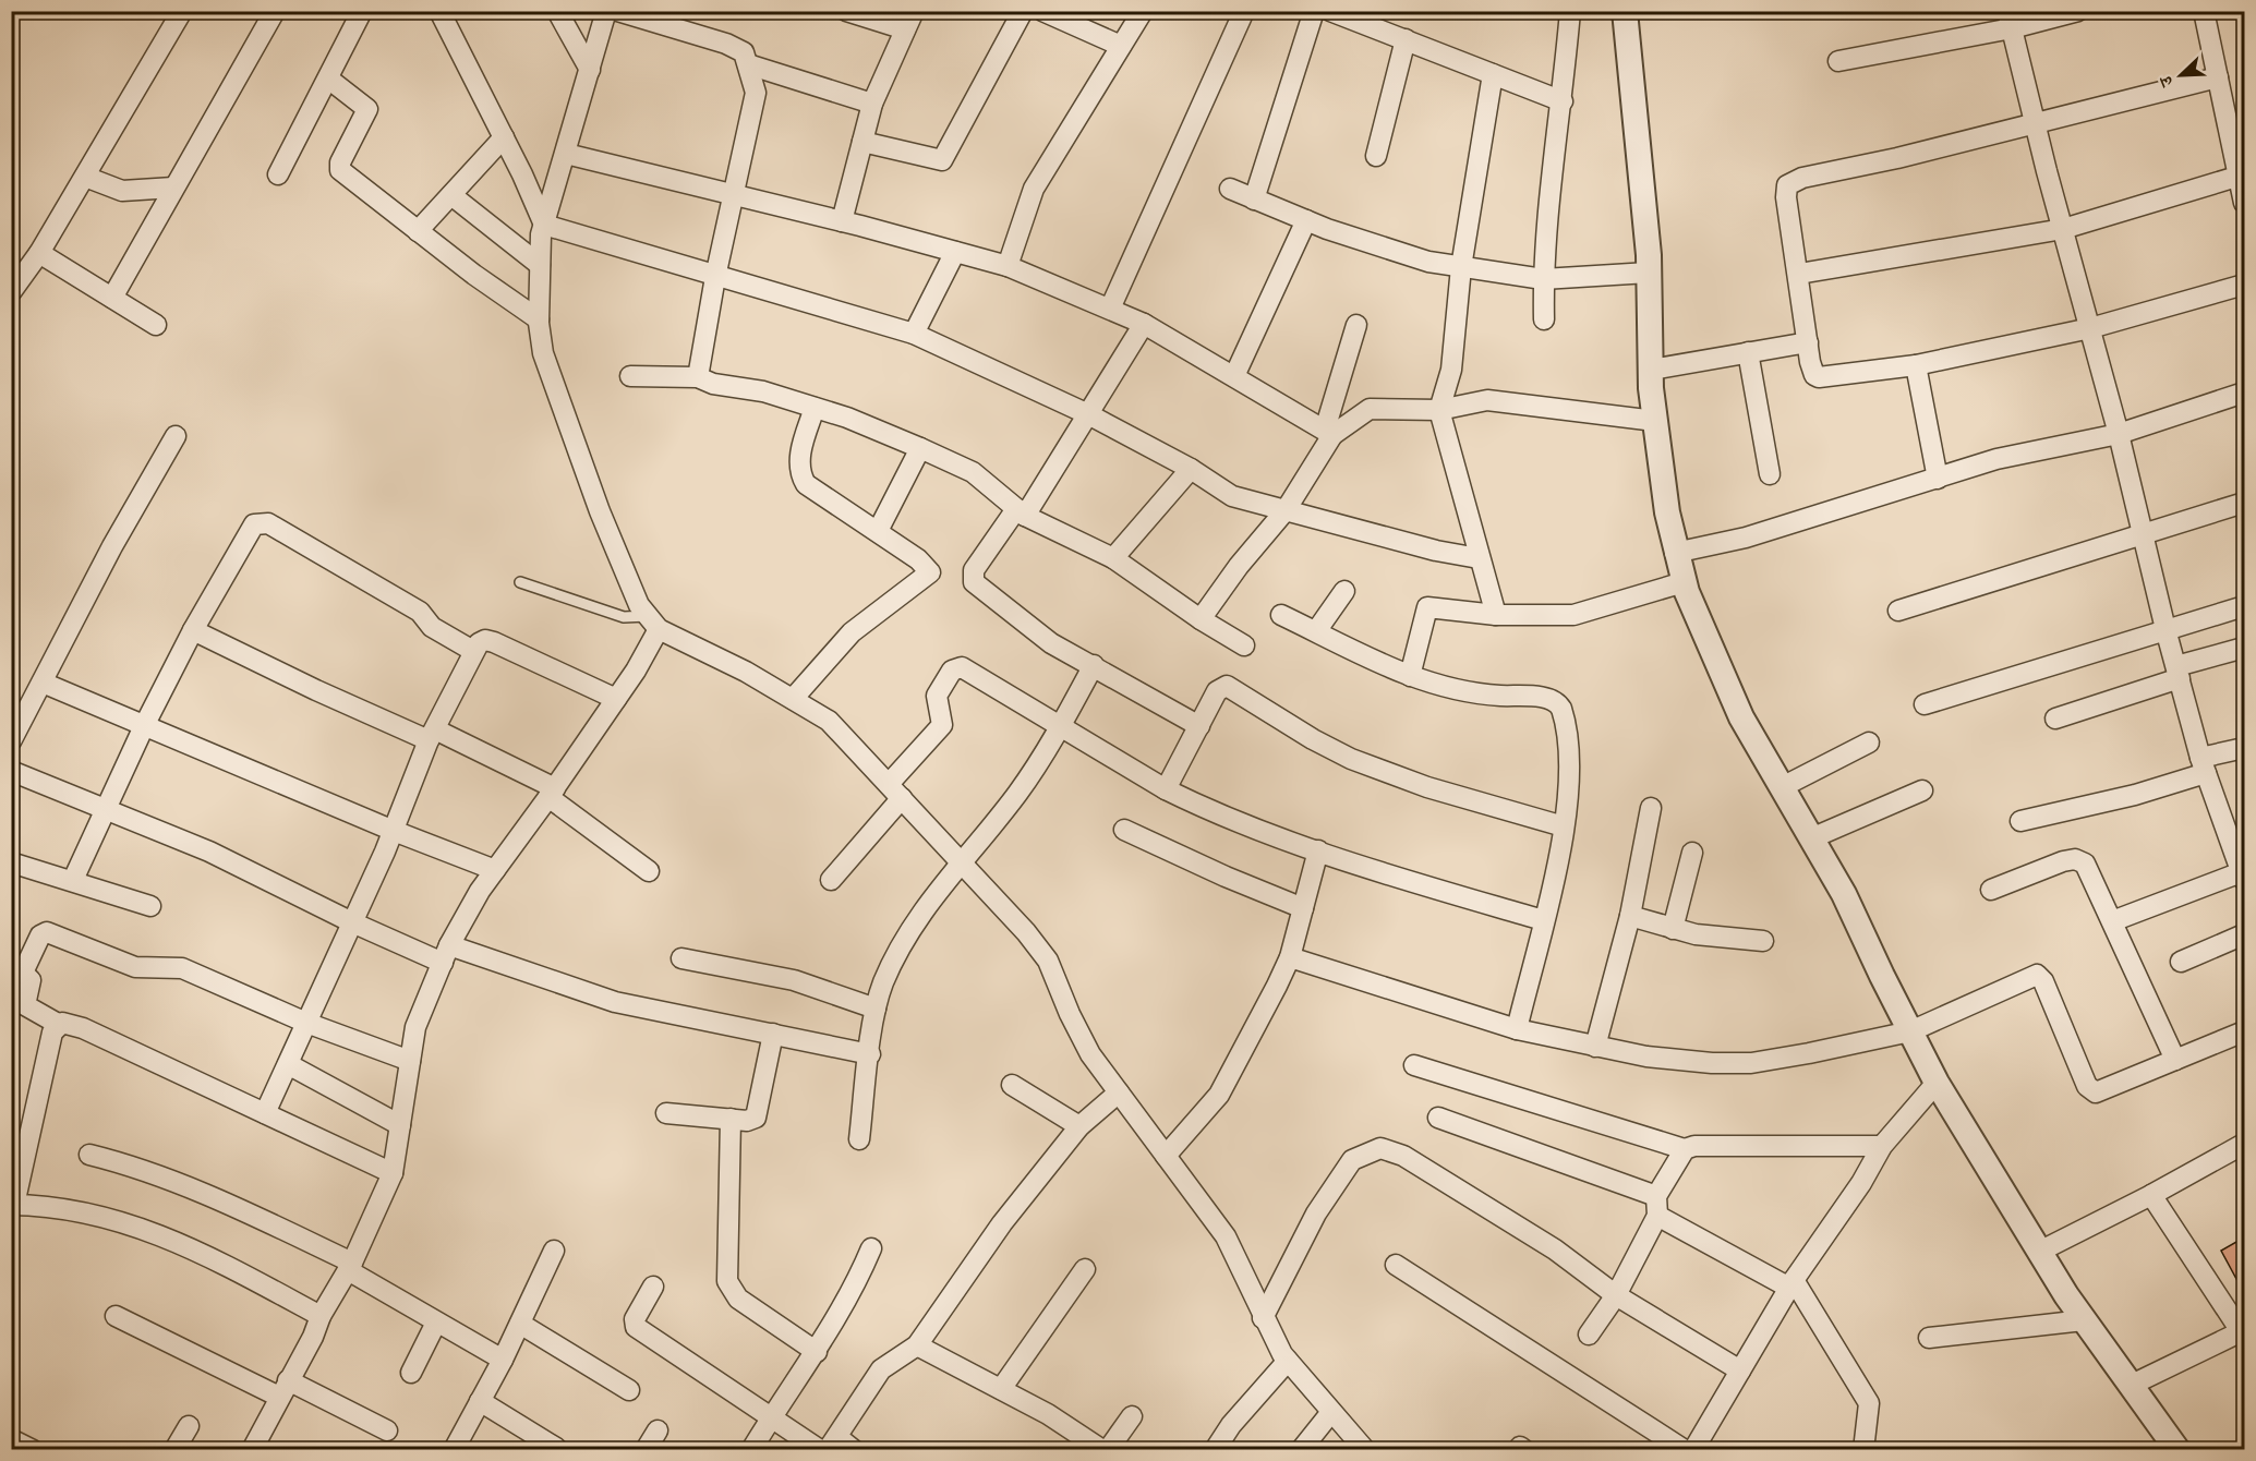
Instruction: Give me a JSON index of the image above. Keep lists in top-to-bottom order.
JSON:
{
  "north": "bottom left"
}
